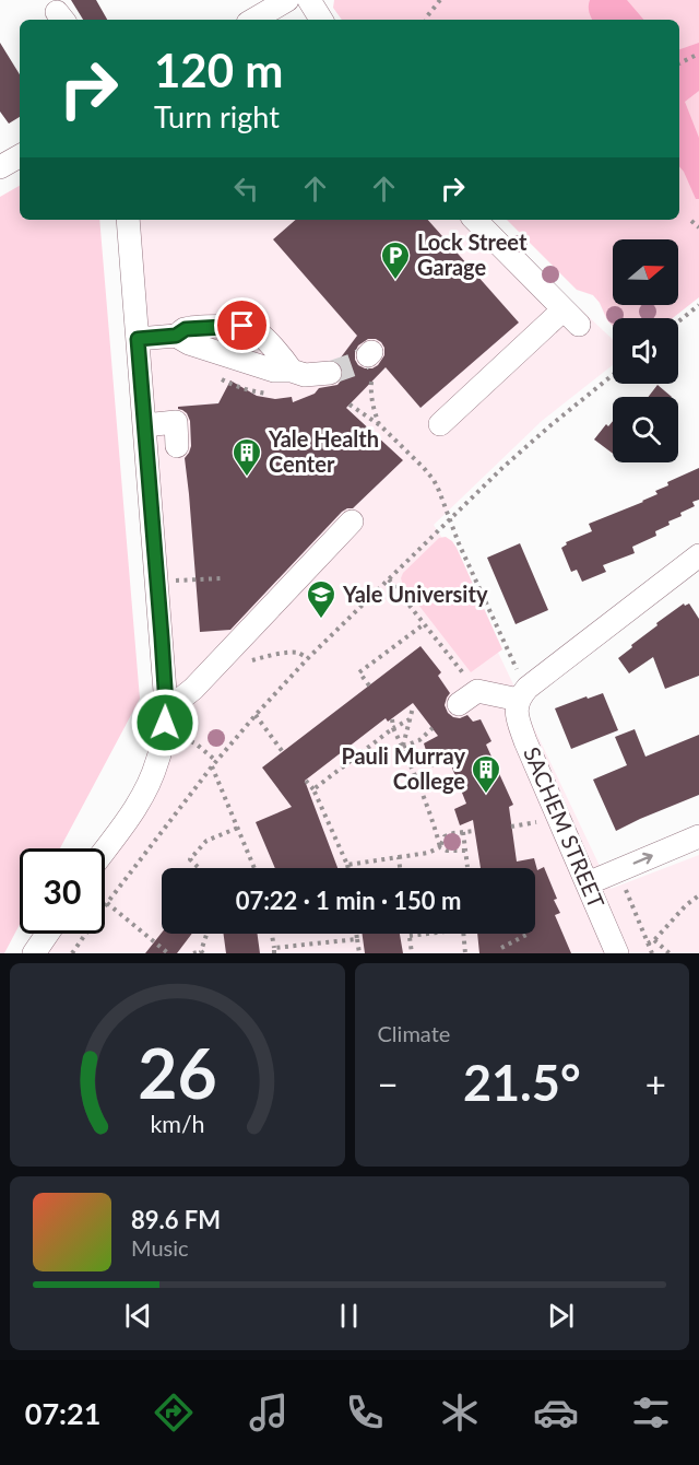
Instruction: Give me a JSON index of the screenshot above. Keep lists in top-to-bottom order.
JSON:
{
  "streets": {
    "street": ["SACHEM STREET"]
  },
  "places": {
    "parking": ["Lock Street Garage"],
    "building": ["Yale Health Center", "Pauli Murray College"],
    "school or university": ["Yale University"]
  },
  "north": "right",
  "page": {
    "turn": ["120 m", "Turn right"],
    "limit": "30",
    "trip": "07:22 · 1 min · 150 m",
    "tile": "Climate",
    "heat": ["−", "21.5°", "+"],
    "song": ["89.6 FM", "Music"],
    "tabs": "07:21",
    "gauge": ["26", "km/h"]
  }
}
